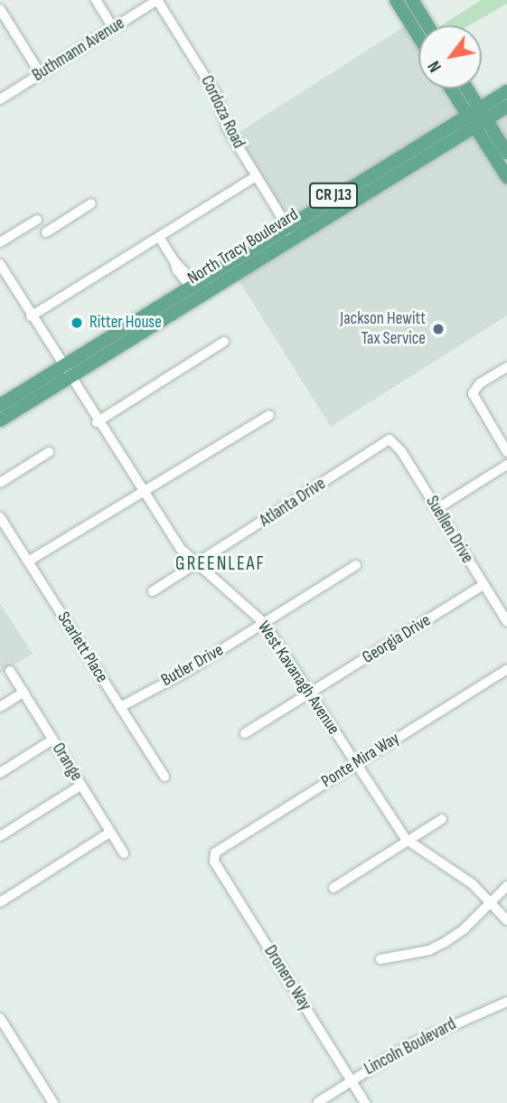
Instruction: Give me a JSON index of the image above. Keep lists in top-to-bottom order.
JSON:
{
  "streets": {
    "main road": ["CR J13", "North Tracy Boulevard"],
    "street": [
      "Buthmann Avenue",
      "Cordoza Road",
      "Atlanta Drive",
      "Suellen Drive",
      "Georgia Drive",
      "Scarlett Place",
      "Butler Drive",
      "West Kavanagh Avenue",
      "Ponte Mira Way",
      "Orange",
      "Dronero Way",
      "Lincoln Boulevard"
    ]
  },
  "crossings": [
    ["Buthmann Avenue", "Cordoza Road"],
    ["Cordoza Road", "North Tracy Boulevard"],
    ["North Tracy Boulevard", "West Kavanagh Avenue"],
    ["Atlanta Drive", "Suellen Drive"],
    ["Atlanta Drive", "West Kavanagh Avenue"],
    ["Suellen Drive", "Georgia Drive"],
    ["Georgia Drive", "West Kavanagh Avenue"],
    ["Scarlett Place", "Butler Drive"],
    ["Butler Drive", "West Kavanagh Avenue"],
    ["West Kavanagh Avenue", "Ponte Mira Way"],
    ["Ponte Mira Way", "Dronero Way"],
    ["Dronero Way", "Lincoln Boulevard"]
  ],
  "districts": ["GREENLEAF"],
  "places": ["Ritter House", "Jackson Hewitt Tax Service"],
  "north": "bottom left"
}
